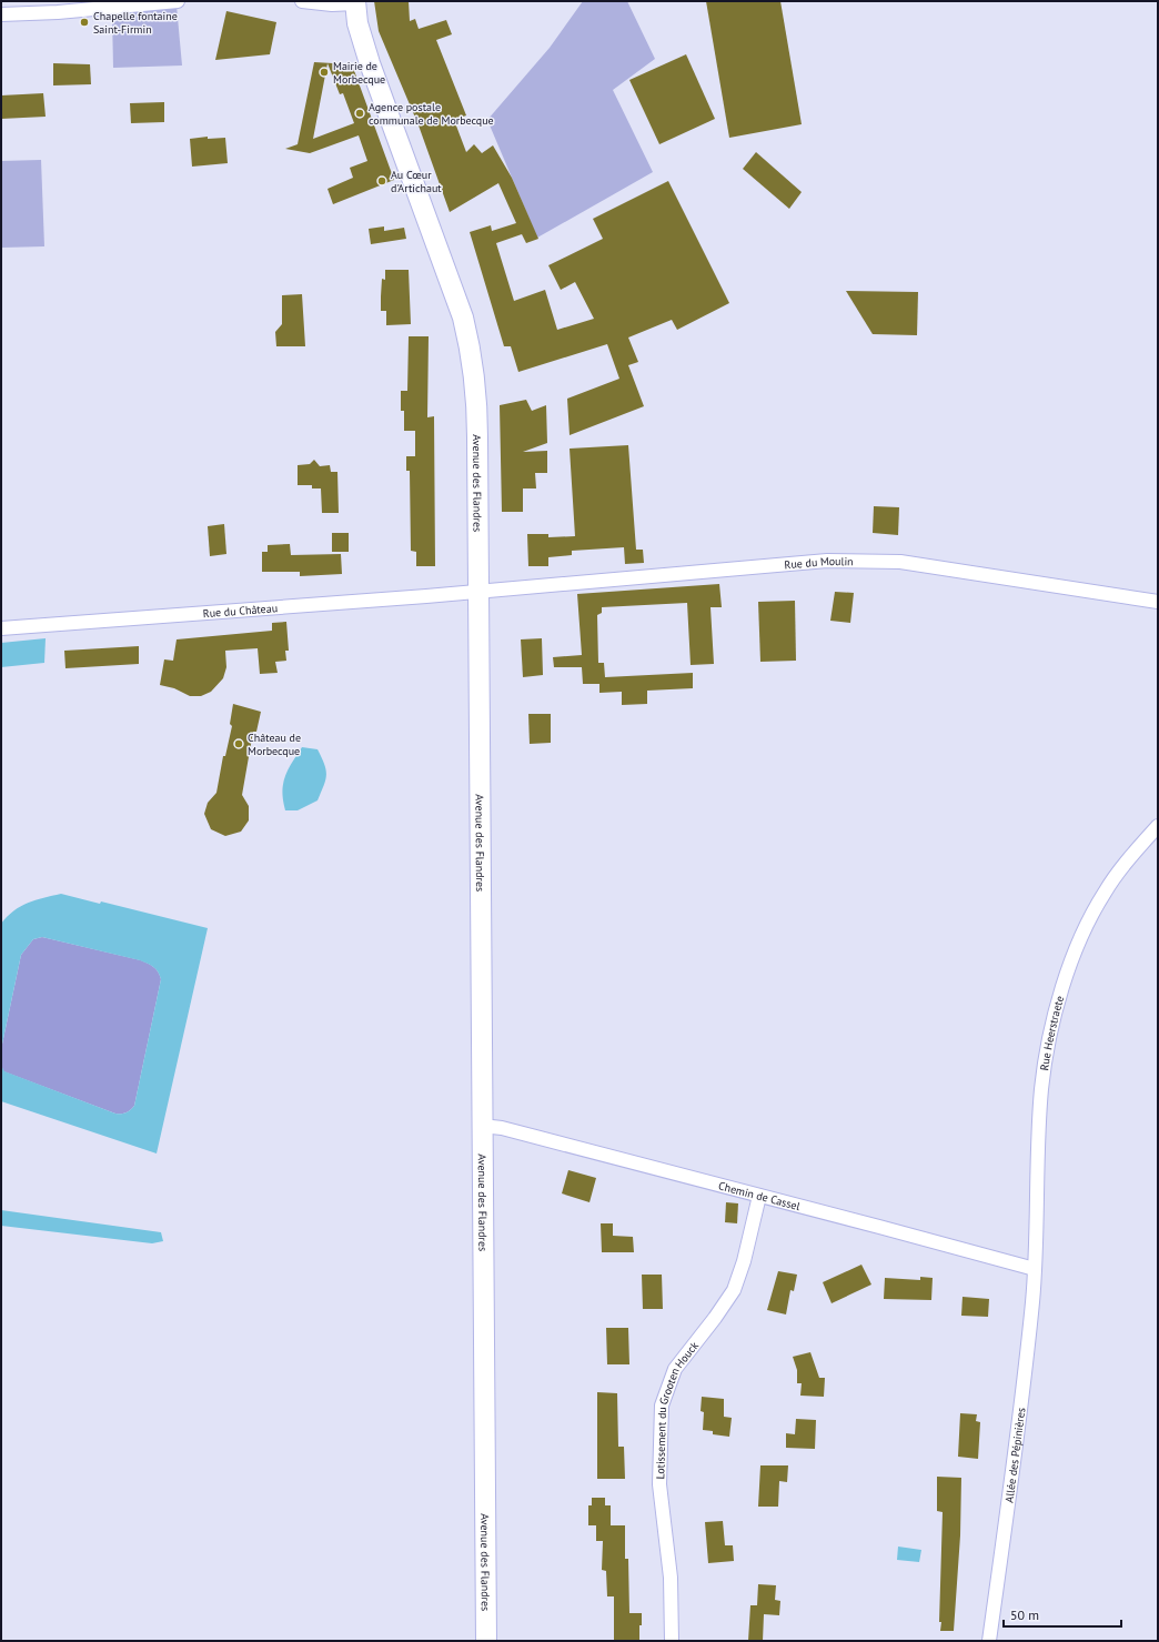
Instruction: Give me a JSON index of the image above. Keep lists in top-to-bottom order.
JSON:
{
  "streets": {
    "main road": ["Avenue des Flandres"],
    "street": [
      "Rue du Moulin",
      "Rue du Château",
      "Rue Heerstraete",
      "Chemin de Cassel",
      "Lotissement du Grooten Houck",
      "Allée des Pépinières"
    ]
  },
  "crossings": [
    ["Avenue des Flandres", "Rue du Moulin"],
    ["Avenue des Flandres", "Rue du Château"],
    ["Avenue des Flandres", "Chemin de Cassel"],
    ["Rue du Moulin", "Rue du Château"],
    ["Rue Heerstraete", "Chemin de Cassel"],
    ["Rue Heerstraete", "Allée des Pépinières"],
    ["Chemin de Cassel", "Lotissement du Grooten Houck"],
    ["Chemin de Cassel", "Allée des Pépinières"]
  ],
  "places": [
    "Chapelle fontaine Saint-Firmin",
    "Mairie de Morbecque",
    "Agence postale communale de Morbecque",
    "Au Cœur d'Artichaut",
    "Château de Morbecque"
  ],
  "scale_bar": "50 m"
}
